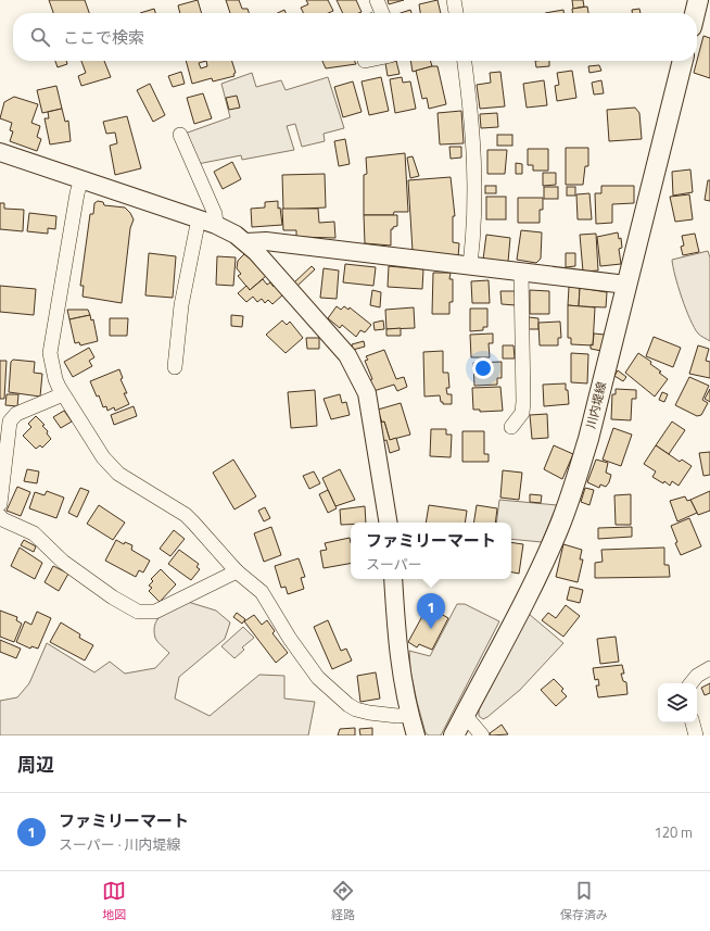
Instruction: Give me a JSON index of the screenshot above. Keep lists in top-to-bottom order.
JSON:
{
  "streets": {
    "main road": ["川内堤線"]
  },
  "page": {
    "search": "ここで検索",
    "popup": ["ファミリーマート", "スーパー"],
    "pins": "1",
    "heading": "周辺",
    "list": [
      {
        "mark": "1",
        "name": "ファミリーマート",
        "note": "スーパー · 川内堤線",
        "value": "120 m"
      }
    ],
    "nav": ["地図", "経路", "保存済み"]
  }
}
